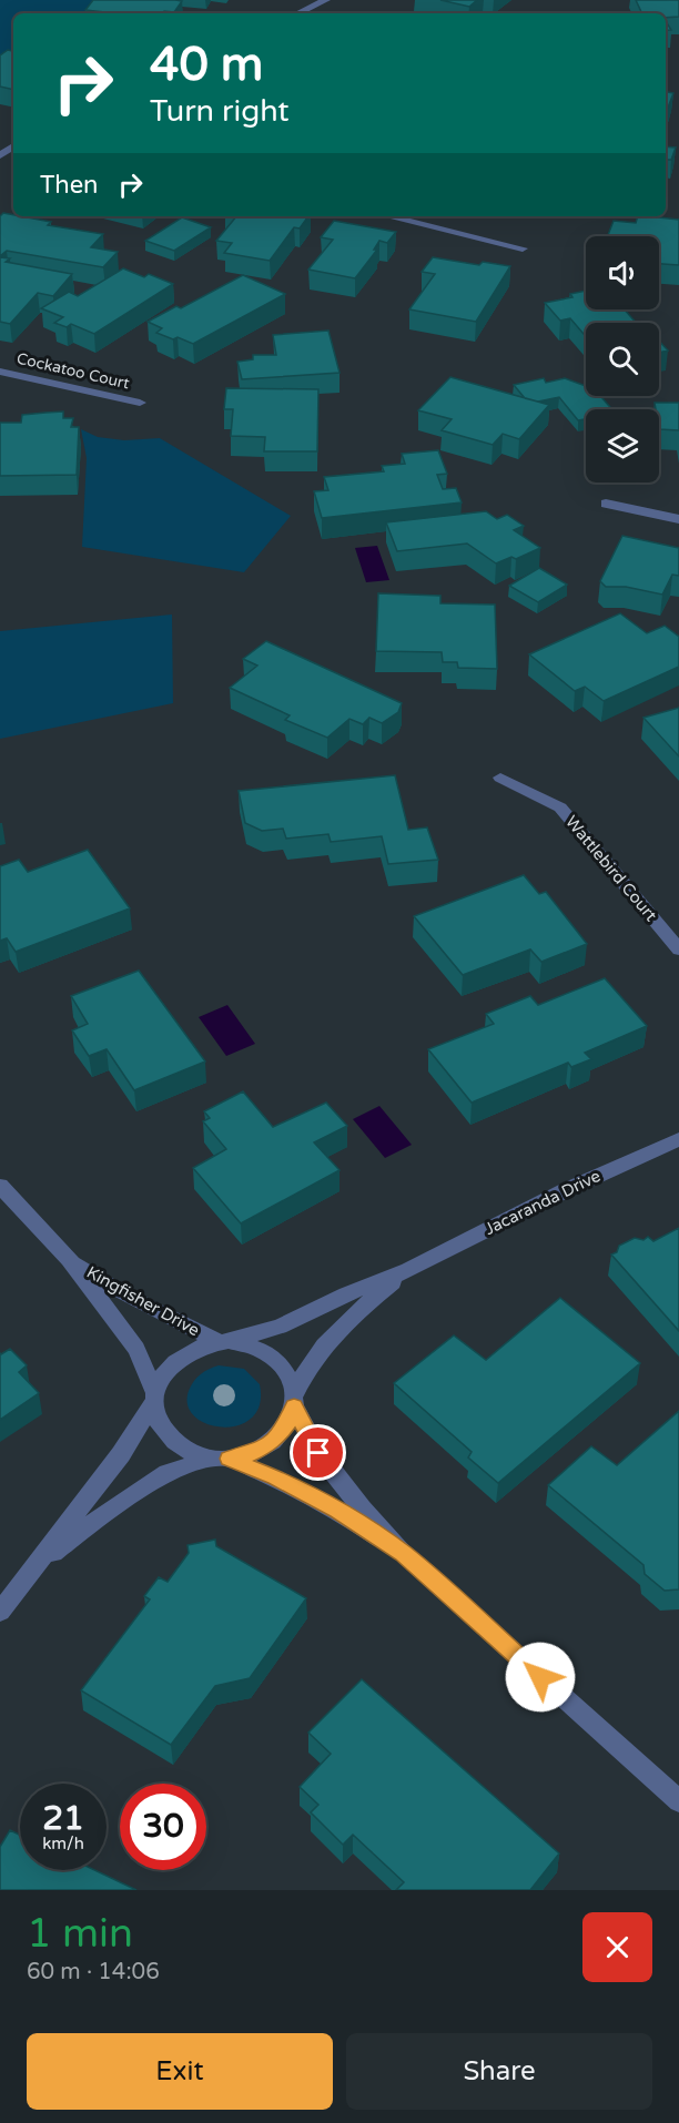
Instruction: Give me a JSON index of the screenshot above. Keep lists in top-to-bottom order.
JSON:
{
  "streets": {
    "street": [
      "Cockatoo Court",
      "Wattlebird Court",
      "Jacaranda Drive",
      "Kingfisher Drive"
    ]
  },
  "crossings": [
    ["Jacaranda Drive", "Kingfisher Drive"]
  ],
  "page": {
    "turn": ["40 m", "Turn right"],
    "then": "Then",
    "speed": "21 km/h",
    "limit": "30",
    "heading": ["1 min", "60 m · 14:06"],
    "buttons": ["Exit", "Share"]
  }
}
